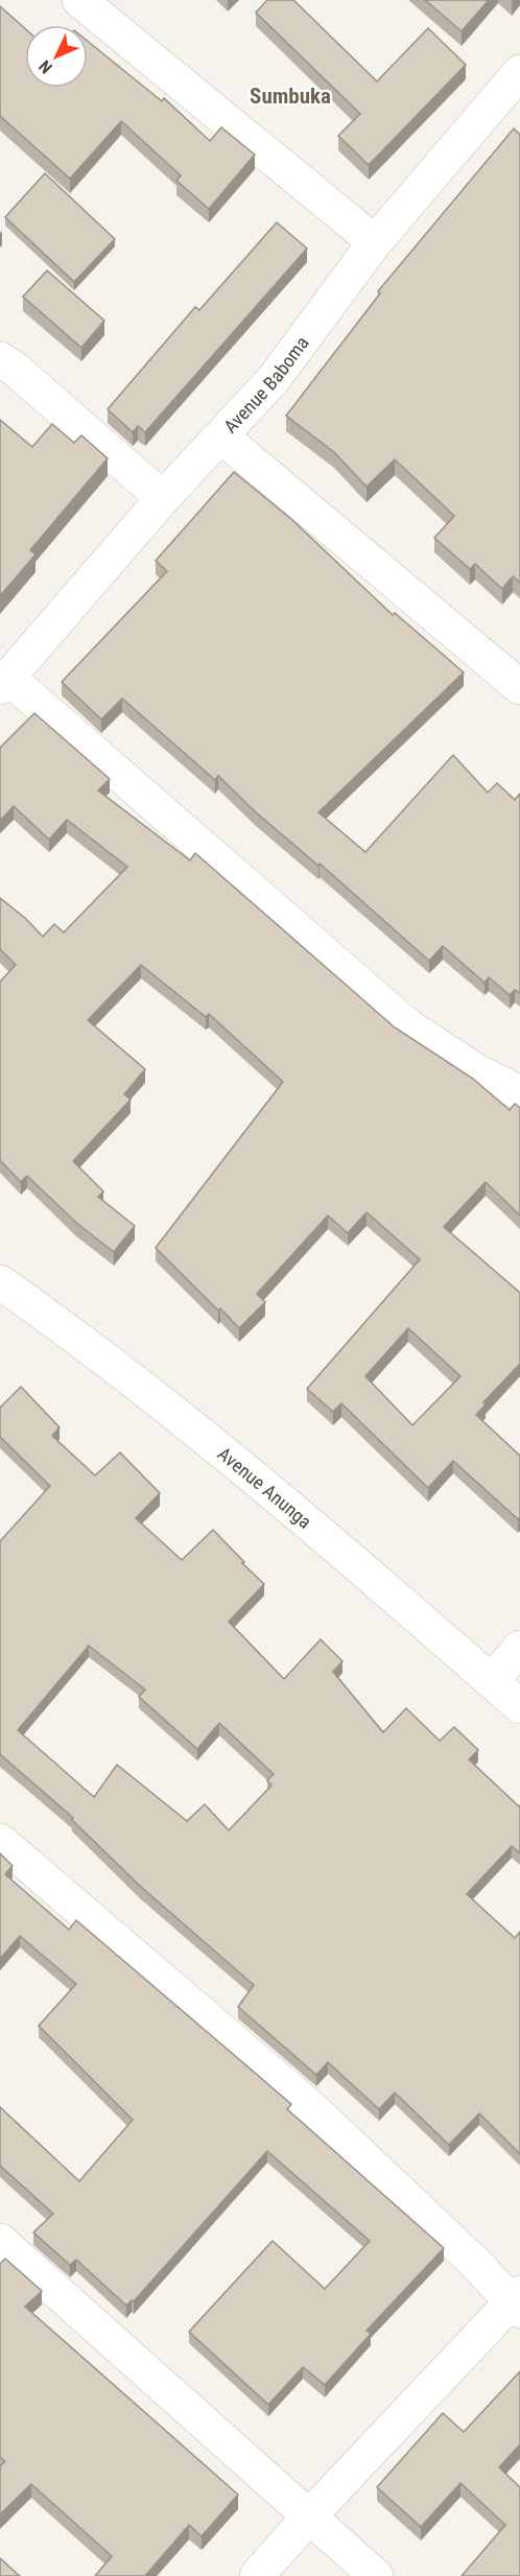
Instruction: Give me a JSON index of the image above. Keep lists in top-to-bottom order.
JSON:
{
  "streets": {
    "street": ["Avenue Baboma", "Avenue Anunga"]
  },
  "districts": ["Sumbuka"],
  "north": "bottom left"
}
